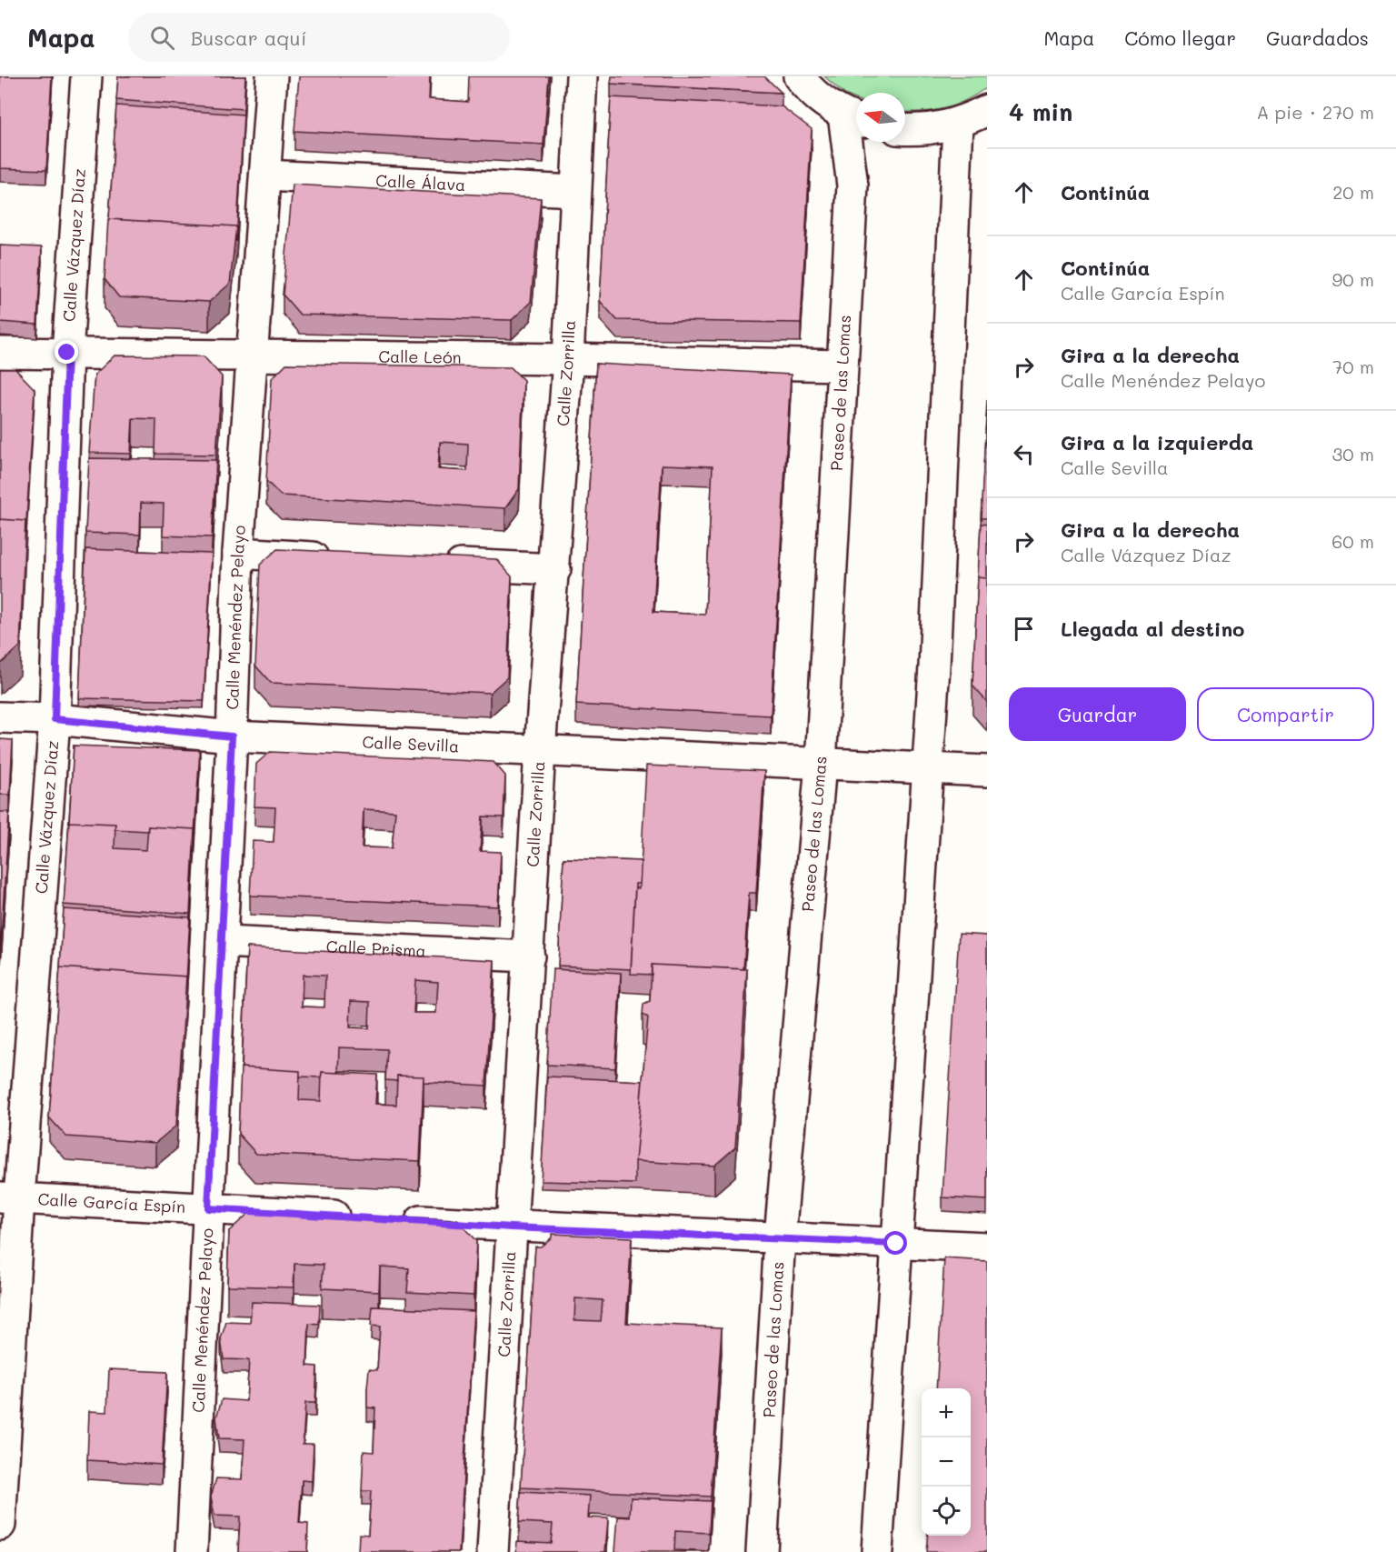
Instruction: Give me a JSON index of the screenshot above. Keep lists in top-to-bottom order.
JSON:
{
  "streets": {
    "street": [
      "Calle Álava",
      "Calle Vázquez Díaz",
      "Calle León",
      "Calle Zorrilla",
      "Paseo de las Lomas",
      "Calle Menéndez Pelayo",
      "Calle Sevilla",
      "Calle Prisma",
      "Calle García Espín"
    ]
  },
  "crossings": [
    ["Calle Álava", "Calle Zorrilla"],
    ["Calle Álava", "Calle Menéndez Pelayo"],
    ["Calle Vázquez Díaz", "Calle León"],
    ["Calle Vázquez Díaz", "Calle Sevilla"],
    ["Calle Vázquez Díaz", "Calle García Espín"],
    ["Calle León", "Calle Zorrilla"],
    ["Calle León", "Paseo de las Lomas"],
    ["Calle León", "Calle Menéndez Pelayo"],
    ["Calle Zorrilla", "Calle Sevilla"],
    ["Calle Zorrilla", "Calle Prisma"],
    ["Paseo de las Lomas", "Calle Sevilla"],
    ["Calle Menéndez Pelayo", "Calle Sevilla"],
    ["Calle Menéndez Pelayo", "Calle Prisma"],
    ["Calle Menéndez Pelayo", "Calle García Espín"]
  ],
  "north": "left",
  "page": {
    "header": "Mapa",
    "search": "Buscar aquí",
    "nav": ["Mapa", "Cómo llegar", "Guardados"],
    "heading": ["4 min", "A pie · 270 m"],
    "list": [
      ["Continúa", "20 m"],
      ["Continúa", "Calle García Espín", "90 m"],
      ["Gira a la derecha", "Calle Menéndez Pelayo", "70 m"],
      ["Gira a la izquierda", "Calle Sevilla", "30 m"],
      ["Gira a la derecha", "Calle Vázquez Díaz", "60 m"],
      "Llegada al destino"
    ],
    "buttons": ["Guardar", "Compartir"],
    "map_buttons": ["+", "−"]
  }
}
